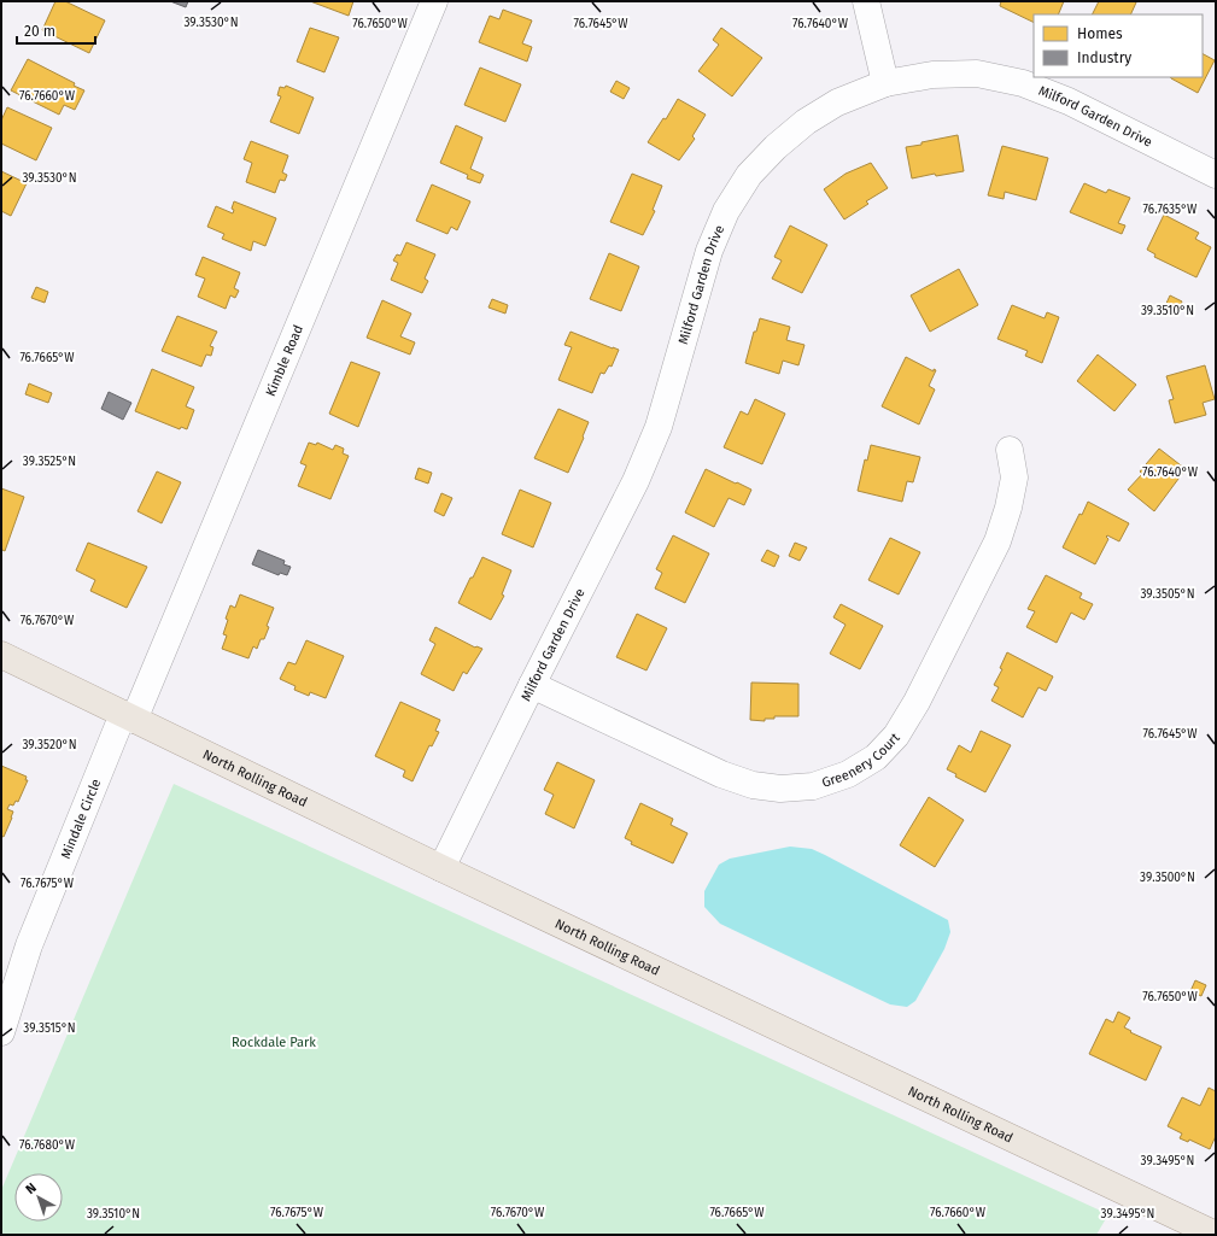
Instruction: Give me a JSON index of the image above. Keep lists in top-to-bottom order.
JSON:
{
  "streets": {
    "main road": ["North Rolling Road"],
    "street": [
      "Milford Garden Drive",
      "Kimble Road",
      "Greenery Court",
      "Mindale Circle"
    ]
  },
  "crossings": [
    ["Milford Garden Drive", "Greenery Court"],
    ["Milford Garden Drive", "North Rolling Road"],
    ["Kimble Road", "North Rolling Road"],
    ["Kimble Road", "Mindale Circle"],
    ["North Rolling Road", "Mindale Circle"]
  ],
  "parks": ["Rockdale Park"],
  "legend": ["Homes", "Industry"],
  "scale_bar": "20 m",
  "north": "top left",
  "coordinates": [
    "39.3530°N",
    "76.7650°W",
    "76.7645°W",
    "76.7640°W",
    "76.7660°W",
    "76.7635°W",
    "39.3510°N",
    "76.7665°W",
    "39.3525°N",
    "39.3505°N",
    "76.7670°W",
    "39.3520°N",
    "39.3500°N",
    "76.7675°W",
    "39.3515°N",
    "76.7680°W",
    "39.3495°N"
  ]
}
